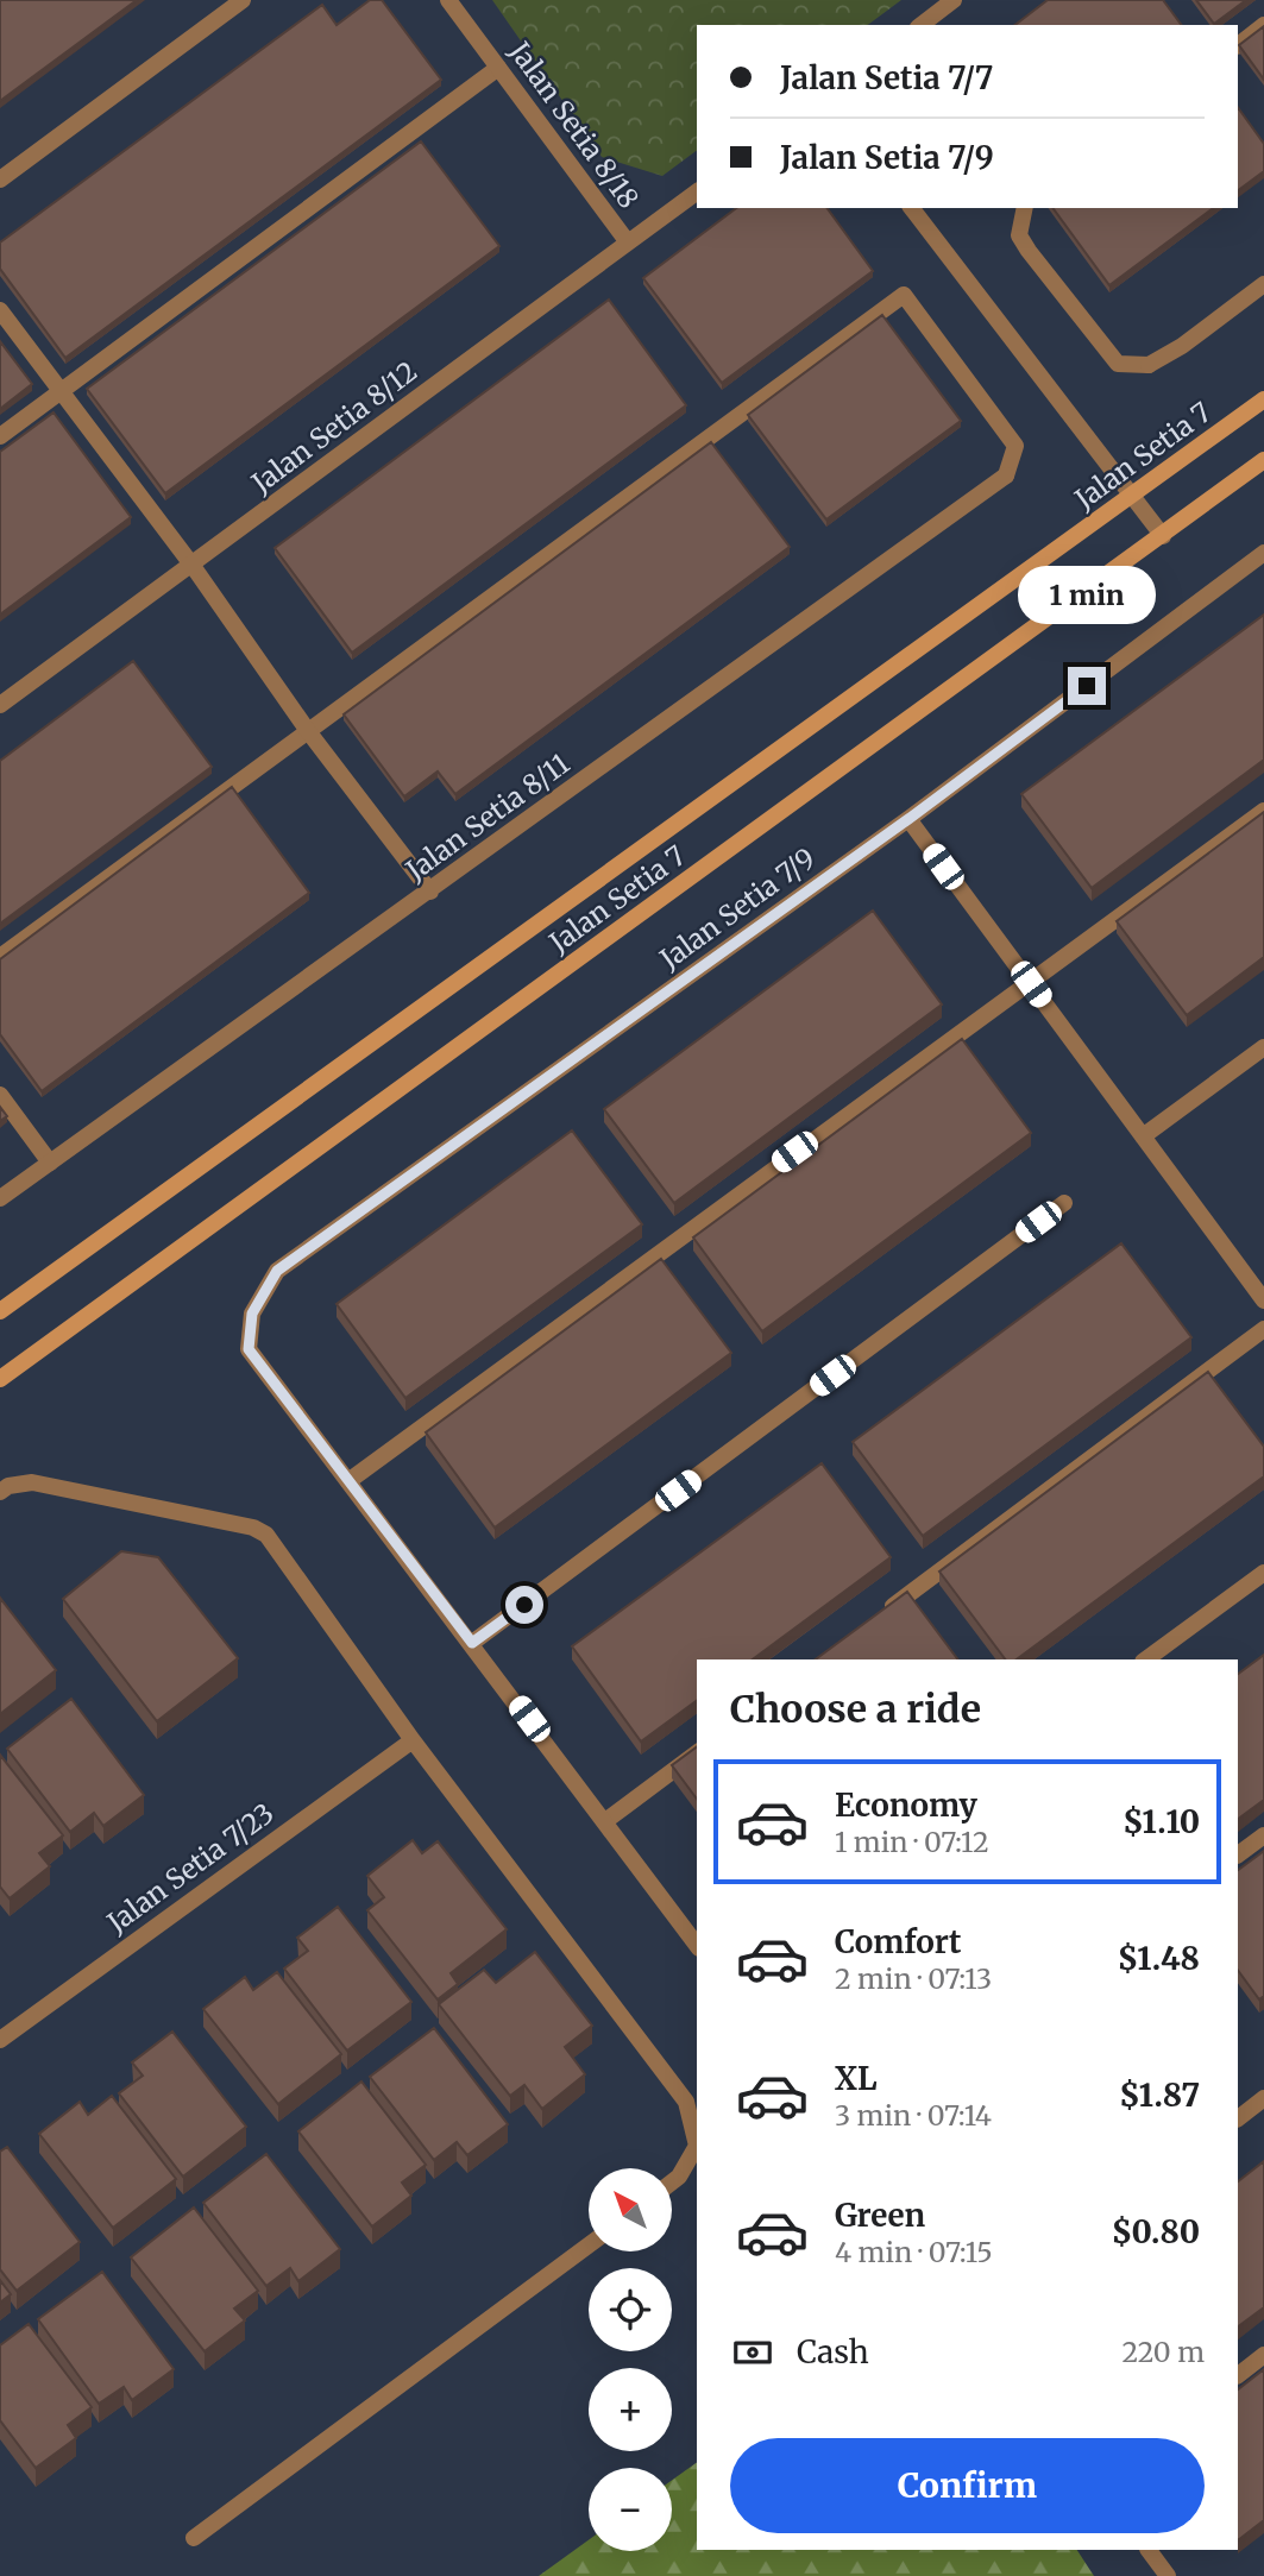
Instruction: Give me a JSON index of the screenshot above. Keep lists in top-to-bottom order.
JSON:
{
  "streets": {
    "street": [
      "Jalan Setia 8/18",
      "Jalan Setia 8/12",
      "Jalan Setia 7",
      "Jalan Setia 8/11",
      "Jalan Setia 7/9",
      "Jalan Setia 7/23"
    ]
  },
  "crossings": [
    ["Jalan Setia 8/18", "Jalan Setia 8/12"]
  ],
  "north": "top left",
  "page": {
    "banner": ["Jalan Setia 7/7", "Jalan Setia 7/9"],
    "bubble": "1 min",
    "heading": "Choose a ride",
    "list": [
      {
        "name": "Economy",
        "note": "1 min · 07:12",
        "value": "$1.10"
      },
      {
        "name": "Comfort",
        "note": "2 min · 07:13",
        "value": "$1.48"
      },
      {
        "name": "XL",
        "note": "3 min · 07:14",
        "value": "$1.87"
      },
      {
        "name": "Green",
        "note": "4 min · 07:15",
        "value": "$0.80"
      }
    ],
    "map_buttons": ["+", "−"],
    "pay": ["Cash", "220 m"],
    "buttons": "Confirm"
  }
}
